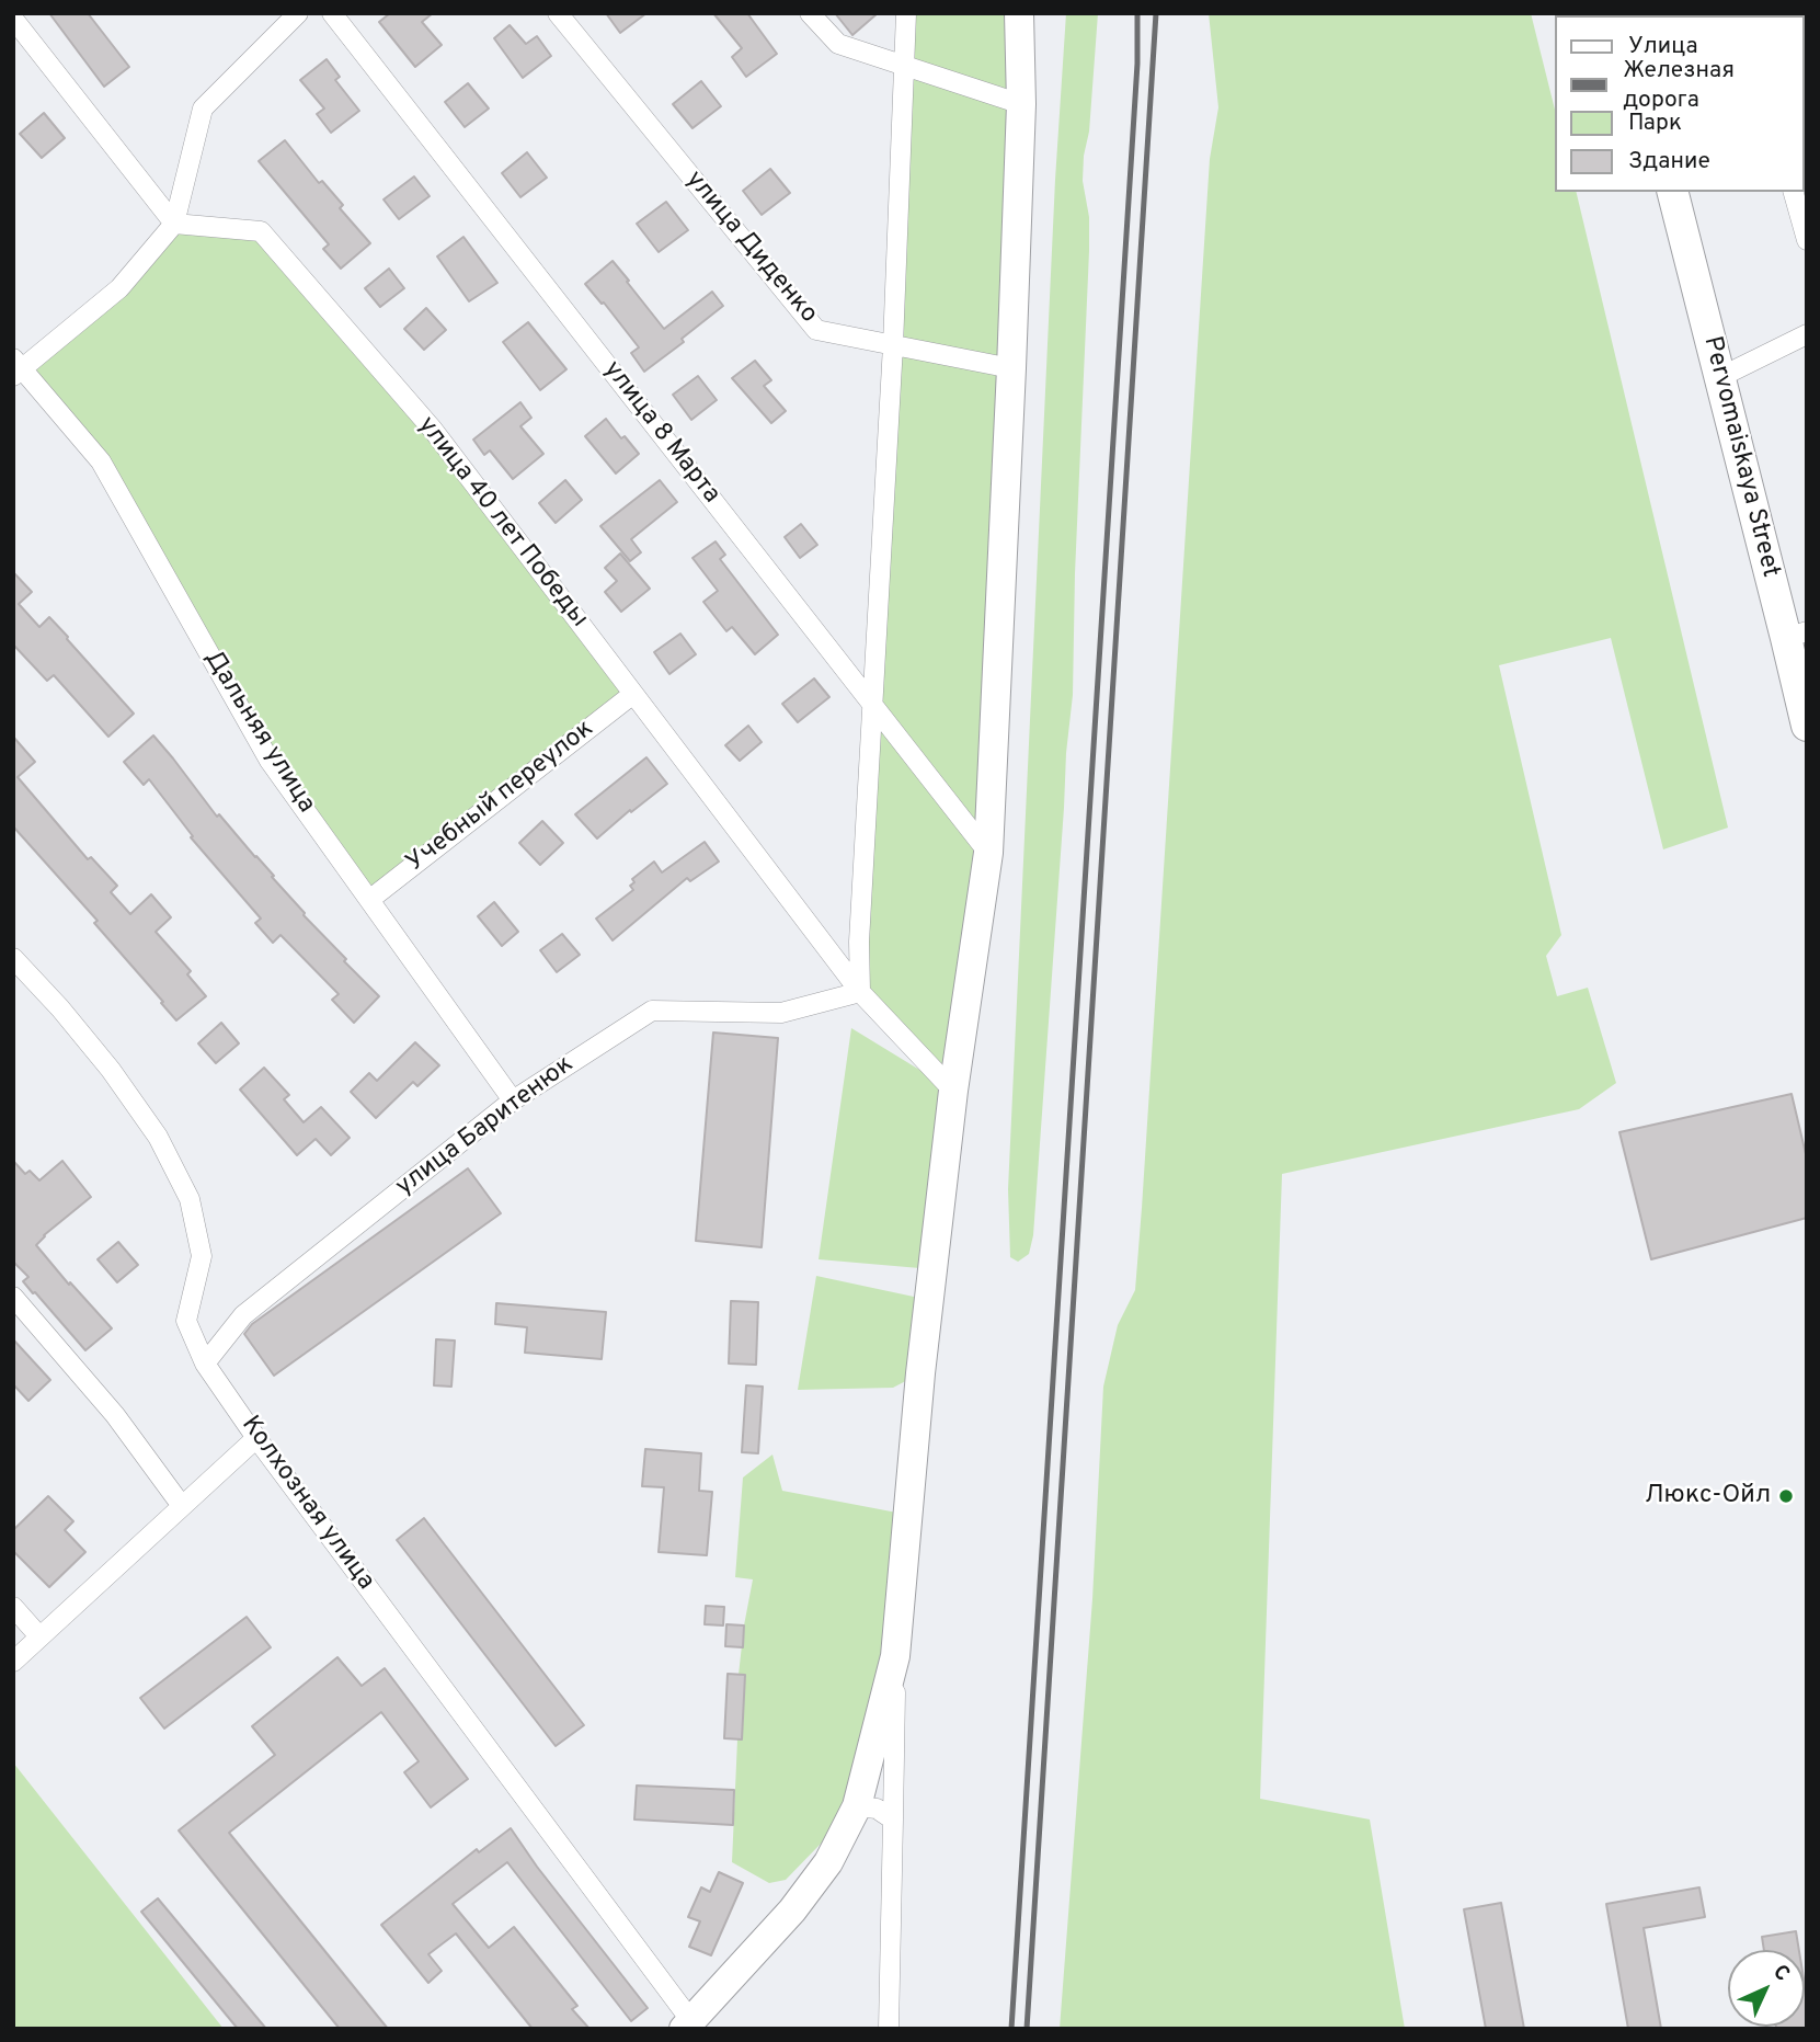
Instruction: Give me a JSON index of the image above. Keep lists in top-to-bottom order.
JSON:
{
  "streets": {
    "main road": ["Pervomaiskaya Street"],
    "street": [
      "улица Диденко",
      "улица 8 Марта",
      "улица 40 лет Победы",
      "Дальняя улица",
      "Учебный переулок",
      "улица Баритенюк",
      "Колхозная улица"
    ]
  },
  "crossings": [
    ["улица 40 лет Победы", "Учебный переулок"],
    ["улица 40 лет Победы", "улица Баритенюк"],
    ["Дальняя улица", "Учебный переулок"],
    ["Дальняя улица", "улица Баритенюк"],
    ["улица Баритенюк", "Колхозная улица"]
  ],
  "places": ["Люкс-Ойл"],
  "legend": [
    "Улица",
    "Железная дорога",
    "Парк",
    "Здание"
  ],
  "north": "top right"
}
